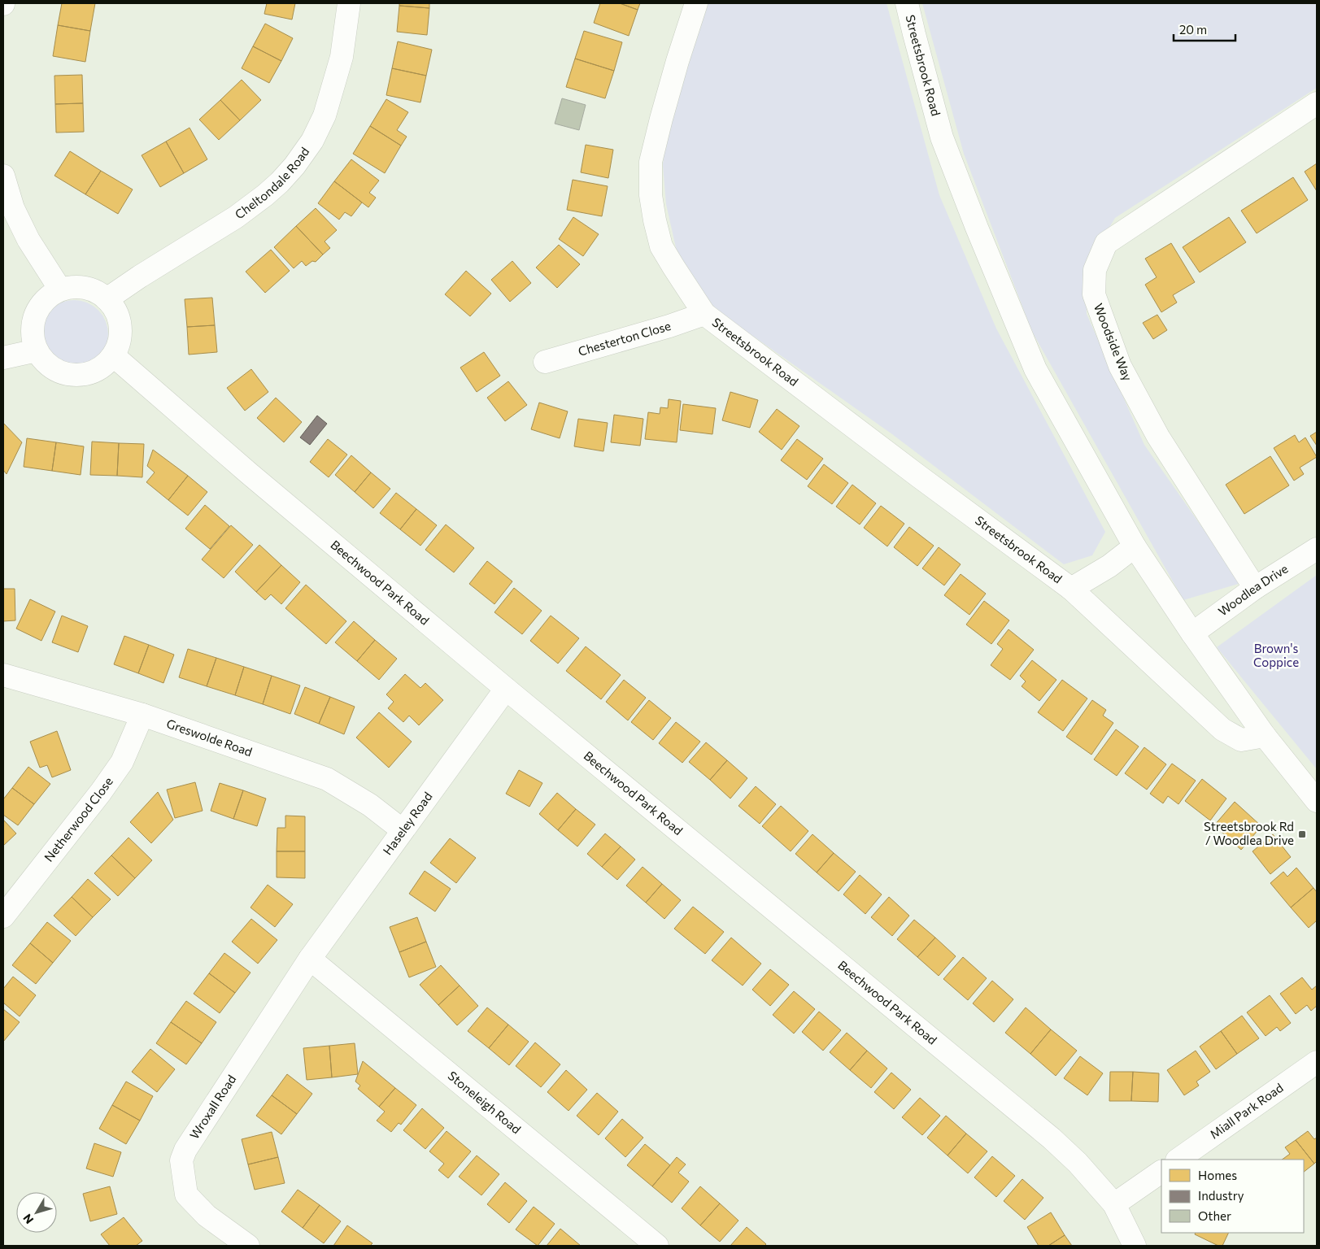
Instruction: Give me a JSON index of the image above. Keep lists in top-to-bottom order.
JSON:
{
  "streets": {
    "street": [
      "Streetsbrook Road",
      "Cheltondale Road",
      "Chesterton Close",
      "Woodside Way",
      "Beechwood Park Road",
      "Woodlea Drive",
      "Greswolde Road",
      "Netherwood Close",
      "Haseley Road",
      "Stoneleigh Road",
      "Wroxall Road",
      "Miall Park Road"
    ]
  },
  "crossings": [
    ["Streetsbrook Road", "Chesterton Close"],
    ["Streetsbrook Road", "Woodlea Drive"],
    ["Cheltondale Road", "Beechwood Park Road"],
    ["Woodside Way", "Woodlea Drive"],
    ["Beechwood Park Road", "Haseley Road"],
    ["Greswolde Road", "Netherwood Close"],
    ["Greswolde Road", "Haseley Road"],
    ["Haseley Road", "Stoneleigh Road"],
    ["Haseley Road", "Wroxall Road"],
    ["Stoneleigh Road", "Wroxall Road"]
  ],
  "parks": ["Brown's Coppice"],
  "places": {
    "transit": ["Streetsbrook Rd / Woodlea Drive"]
  },
  "legend": ["Homes", "Industry", "Other"],
  "scale_bar": "20 m",
  "north": "bottom left"
}
